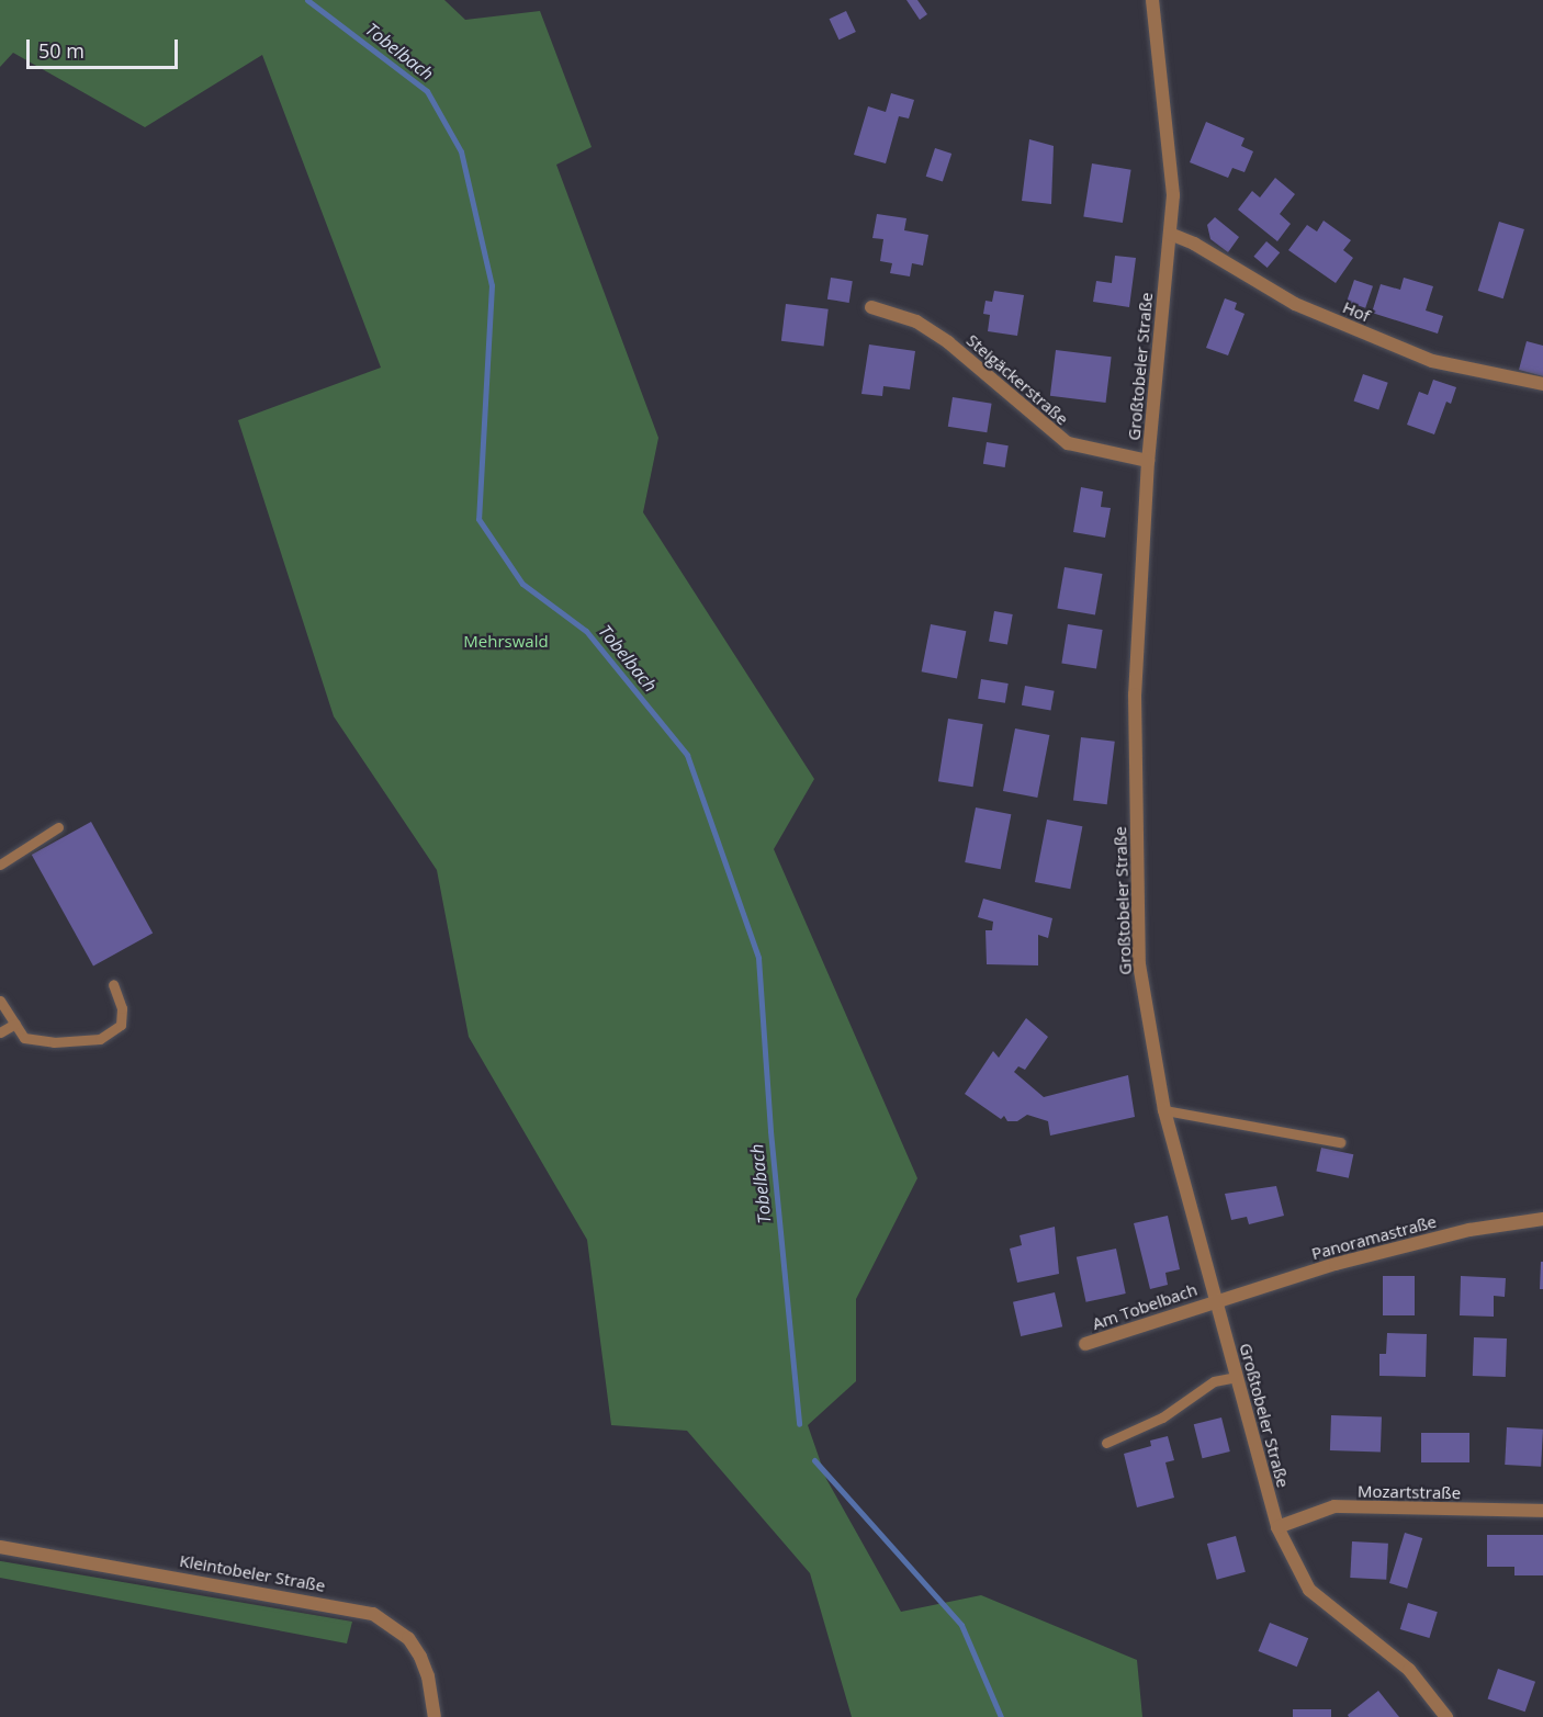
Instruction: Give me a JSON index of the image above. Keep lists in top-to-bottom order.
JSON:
{
  "streets": {
    "street": [
      "Hof",
      "Großtobeler Straße",
      "Steigäckerstraße",
      "Panoramastraße",
      "Am Tobelbach",
      "Mozartstraße",
      "Kleintobeler Straße"
    ]
  },
  "crossings": [
    ["Hof", "Großtobeler Straße"],
    ["Großtobeler Straße", "Steigäckerstraße"],
    ["Großtobeler Straße", "Panoramastraße"],
    ["Großtobeler Straße", "Am Tobelbach"],
    ["Großtobeler Straße", "Mozartstraße"],
    ["Panoramastraße", "Am Tobelbach"]
  ],
  "water": ["Tobelbach"],
  "parks": ["Mehrswald"],
  "scale_bar": "50 m"
}
